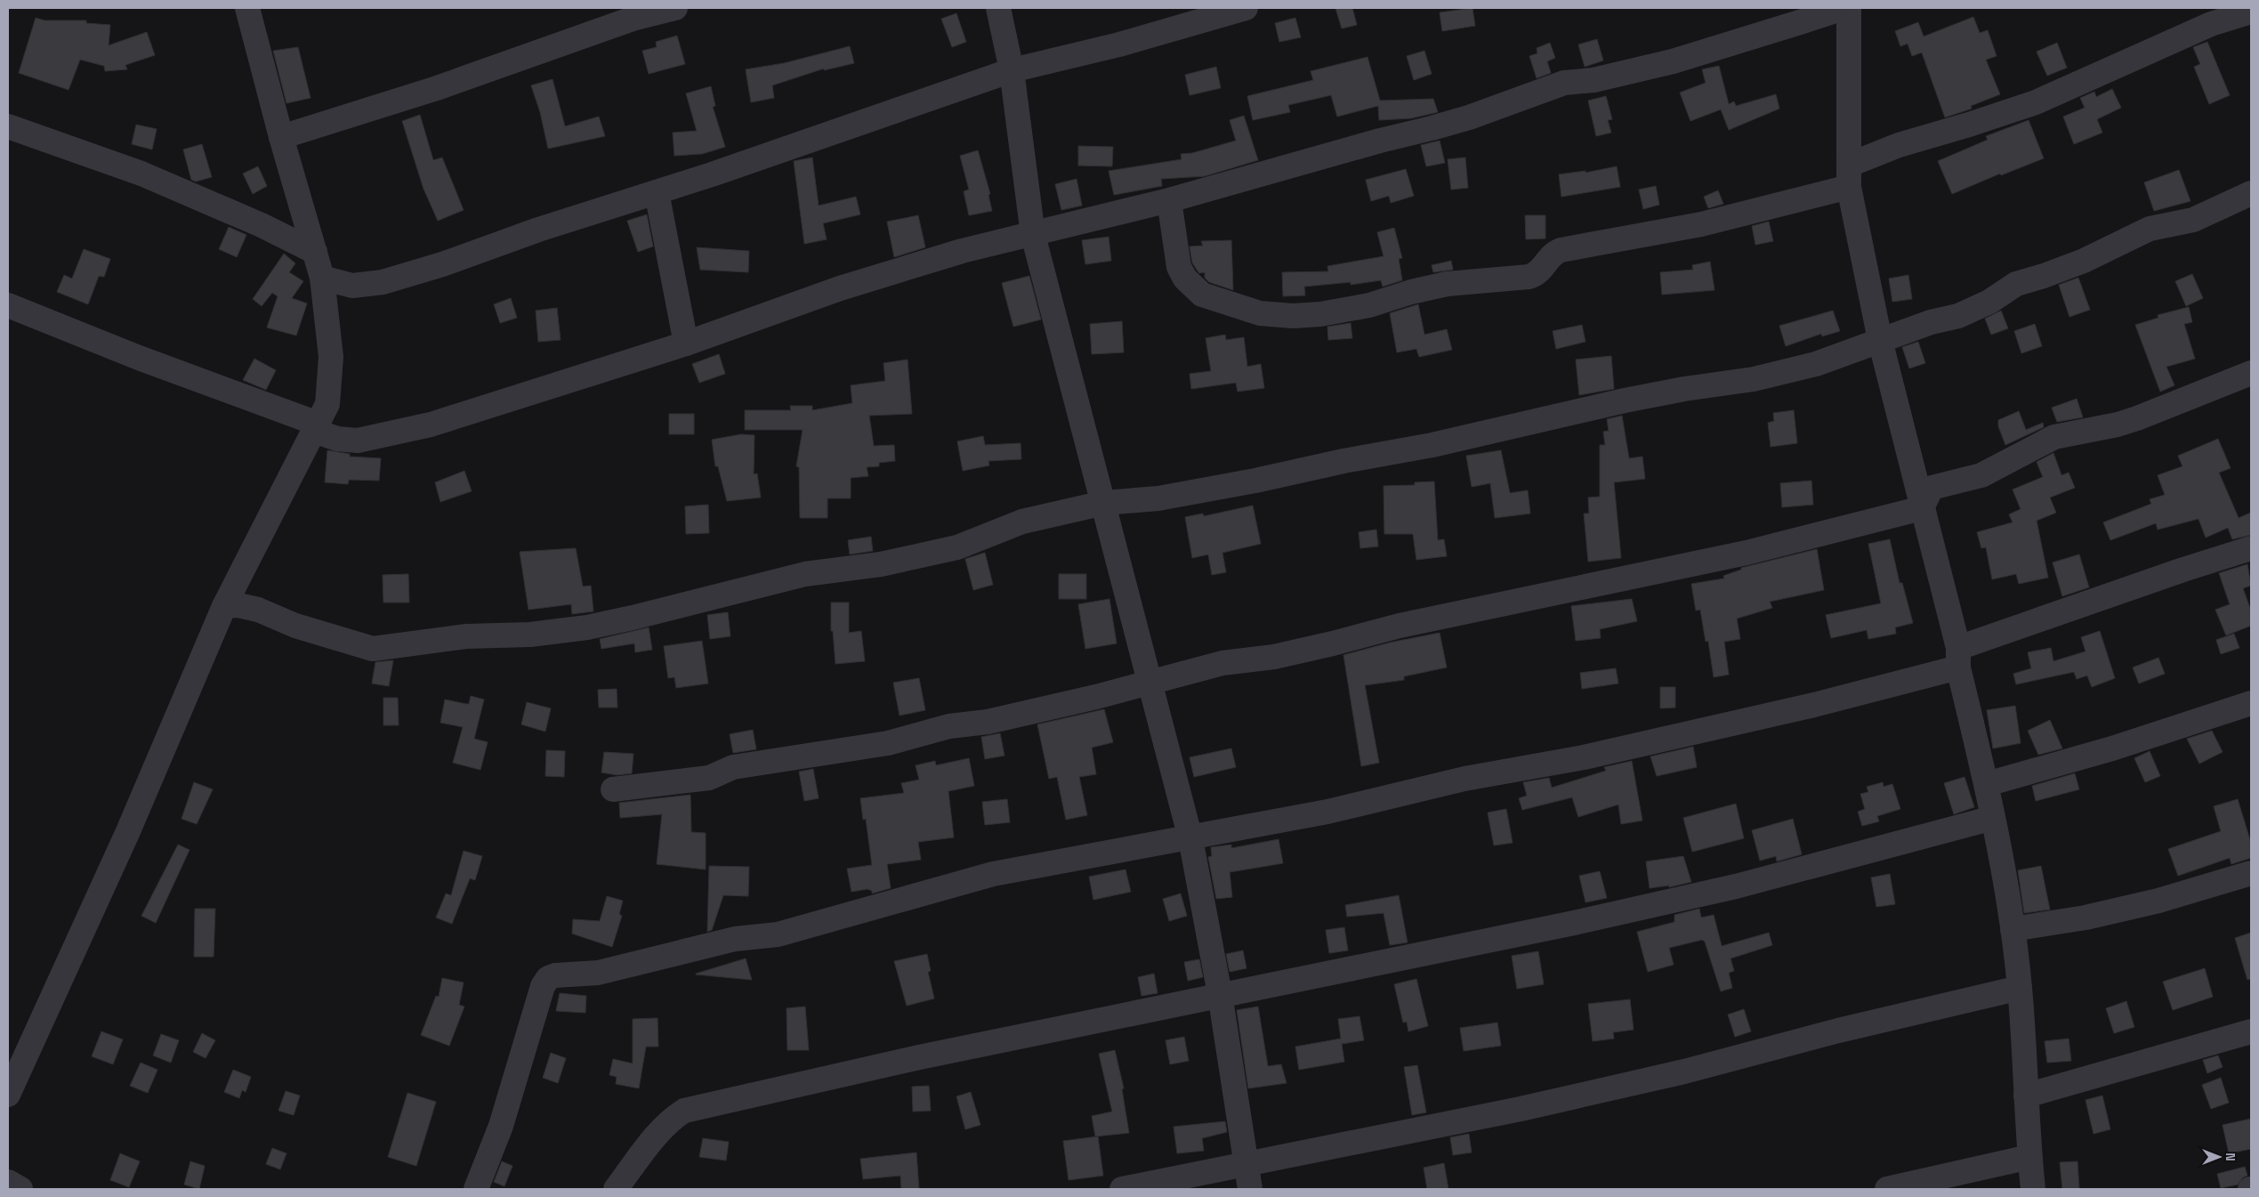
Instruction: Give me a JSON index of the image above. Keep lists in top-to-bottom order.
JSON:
{
  "north": "right"
}
